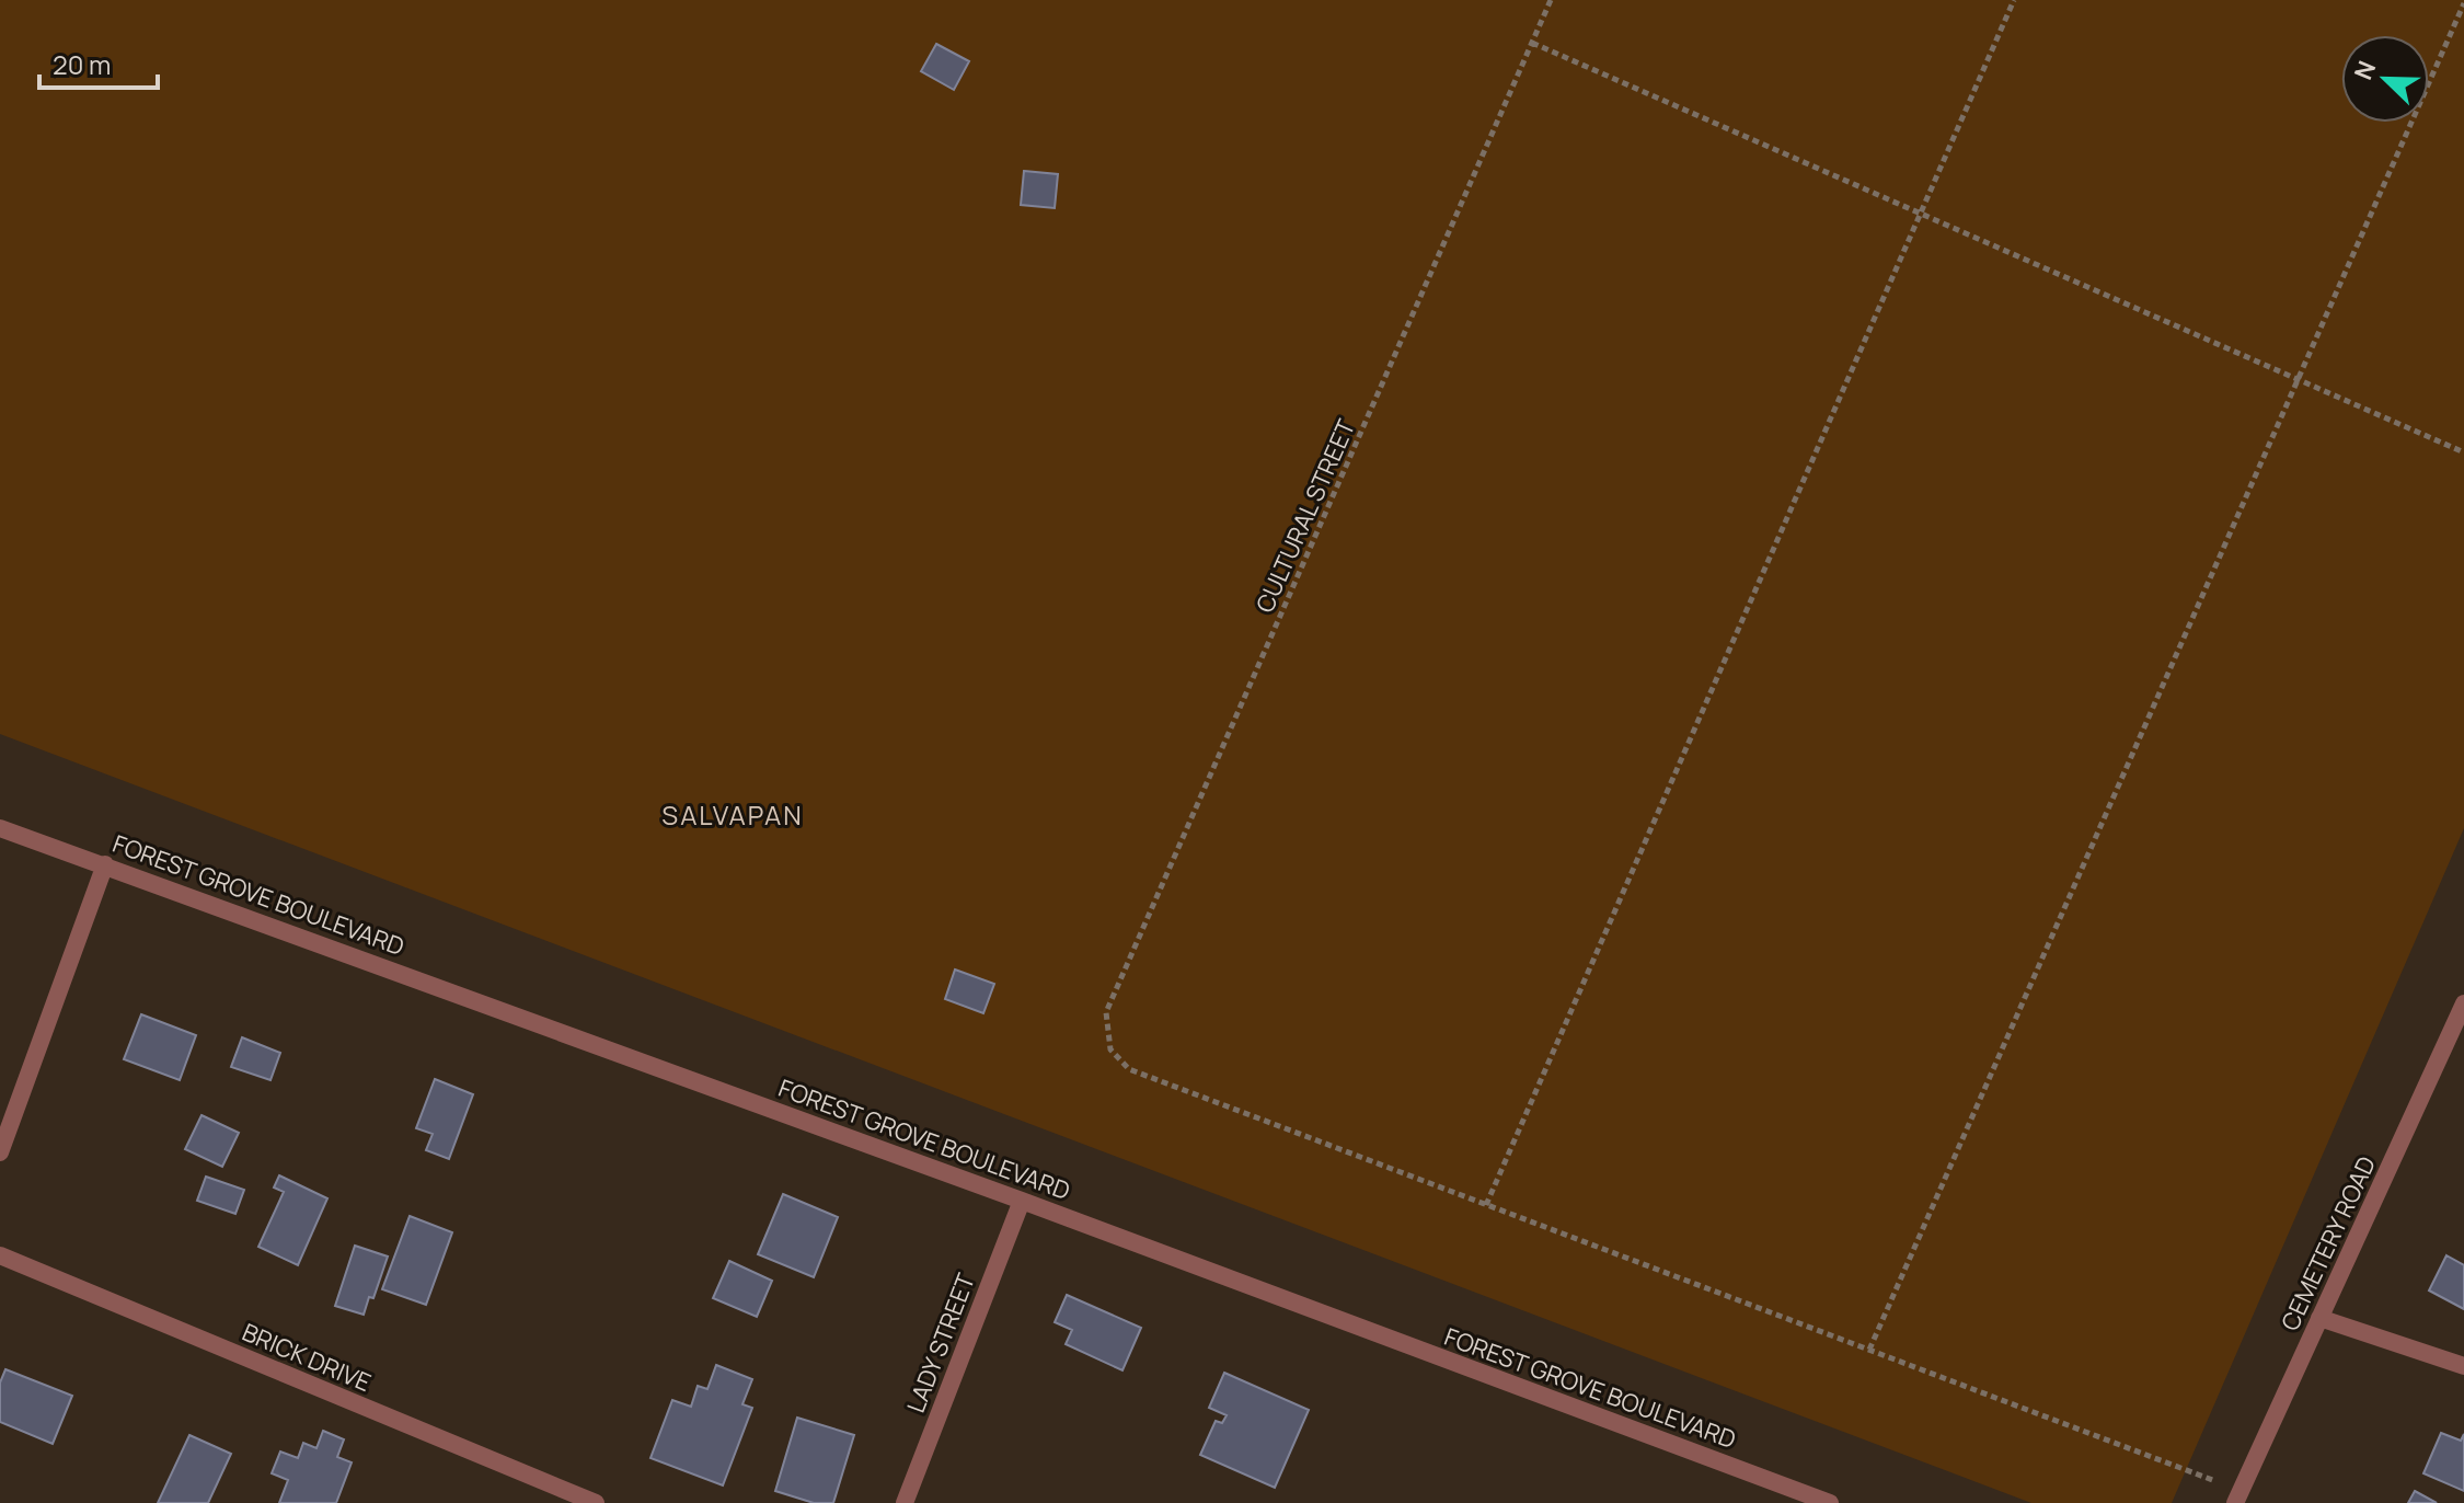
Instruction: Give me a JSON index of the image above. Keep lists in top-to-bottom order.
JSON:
{
  "streets": {
    "street": [
      "FOREST GROVE BOULEVARD",
      "CEMETERY ROAD",
      "LADY STREET",
      "BRICK DRIVE"
    ],
    "path": ["CULTURAL STREET"]
  },
  "crossings": [
    ["FOREST GROVE BOULEVARD", "LADY STREET"]
  ],
  "districts": ["SALVAPAN"],
  "scale_bar": "20 m",
  "north": "top left"
}
